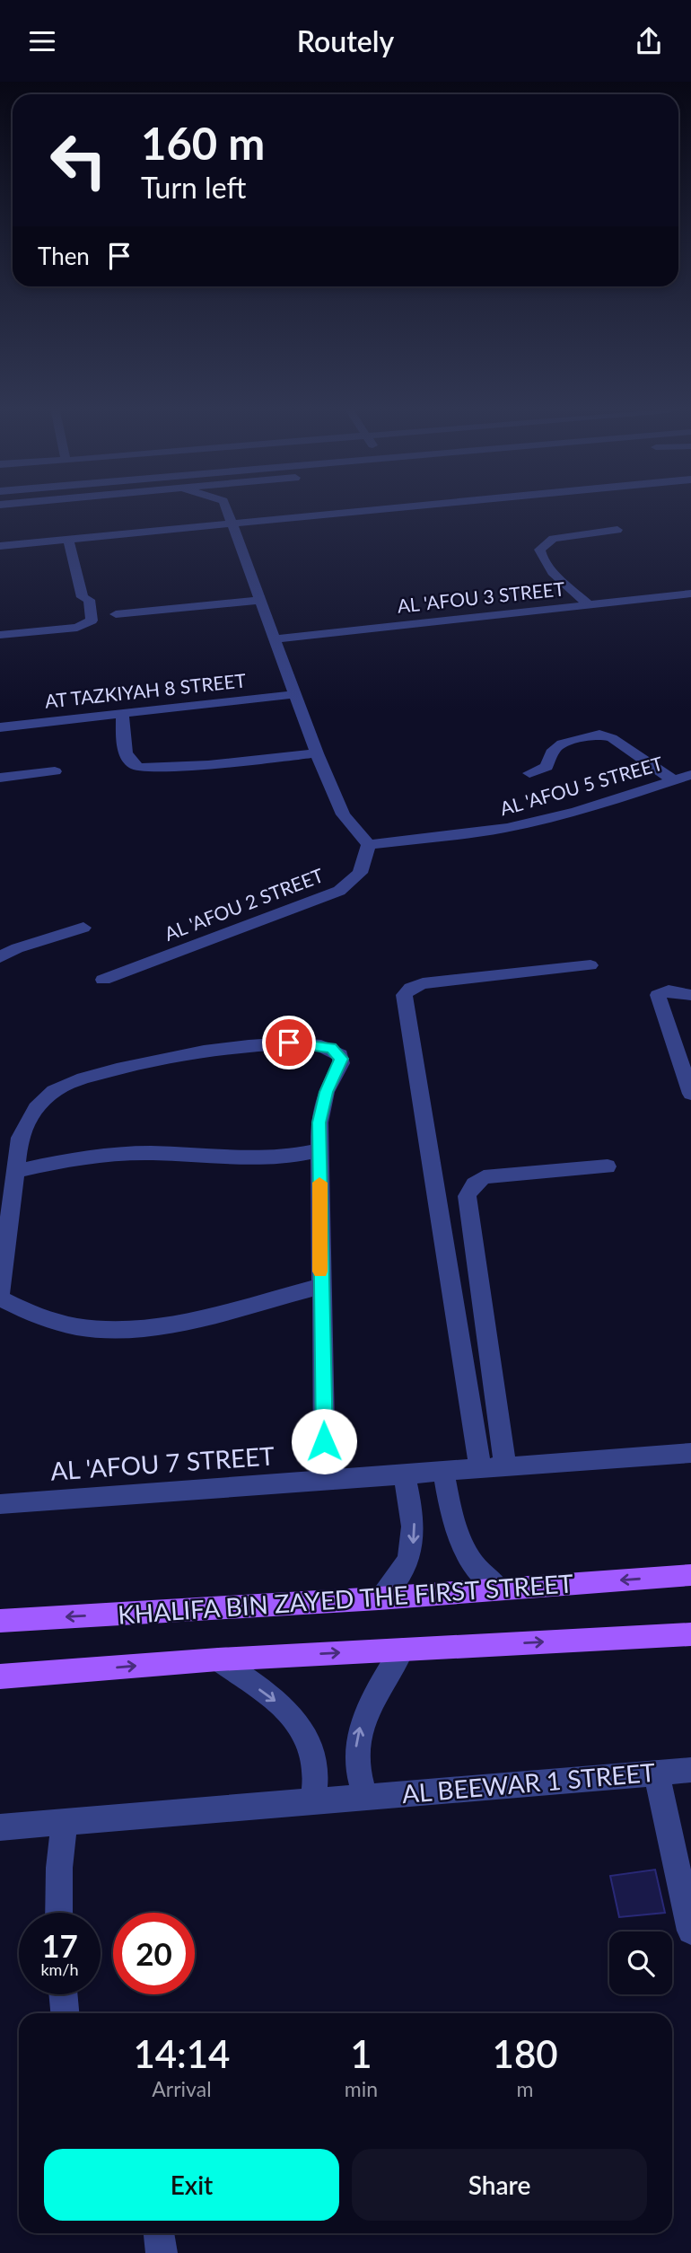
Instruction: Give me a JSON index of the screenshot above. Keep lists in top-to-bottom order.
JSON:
{
  "streets": {
    "main road": ["KHALIFA BIN ZAYED THE FIRST STREET"],
    "street": [
      "AL 'AFOU 3 STREET",
      "AT TAZKIYAH 8 STREET",
      "AL 'AFOU 5 STREET",
      "AL 'AFOU 2 STREET",
      "AL 'AFOU 7 STREET",
      "AL BEEWAR 1 STREET"
    ]
  },
  "crossings": [
    ["AL 'AFOU 5 STREET", "AL 'AFOU 2 STREET"]
  ],
  "page": {
    "header": "Routely",
    "turn": ["160 m", "Turn left"],
    "then": "Then",
    "speed": "17 km/h",
    "limit": "20",
    "eta": [
      "14:14",
      "Arrival",
      "1",
      "min",
      "180",
      "m"
    ],
    "buttons": ["Exit", "Share"]
  }
}
